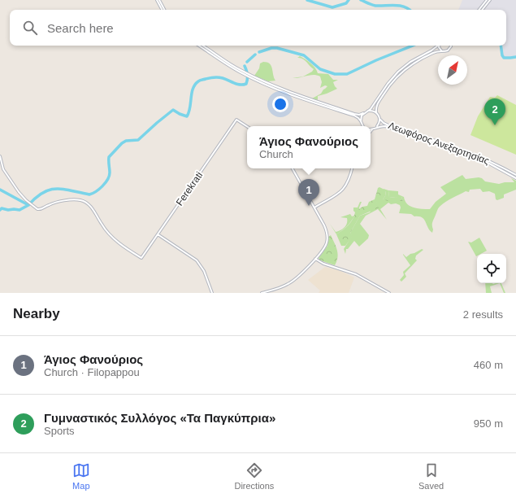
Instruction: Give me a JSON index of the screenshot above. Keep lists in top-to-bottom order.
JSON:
{
  "streets": {
    "main road": ["Λεωφόρος Ανεξαρτησίας", "Ferekrati"]
  },
  "north": "top right",
  "page": {
    "search": "Search here",
    "pins": ["2", "1"],
    "popup": ["Άγιος Φανούριος", "Church"],
    "heading": ["Nearby", "2 results"],
    "list": [
      {
        "mark": "1",
        "name": "Άγιος Φανούριος",
        "note": "Church · Filopappou",
        "value": "460 m"
      },
      {
        "mark": "2",
        "name": "Γυμναστικός Συλλόγος «Τα Παγκύπρια»",
        "note": "Sports",
        "value": "950 m"
      }
    ],
    "nav": ["Map", "Directions", "Saved"]
  }
}
